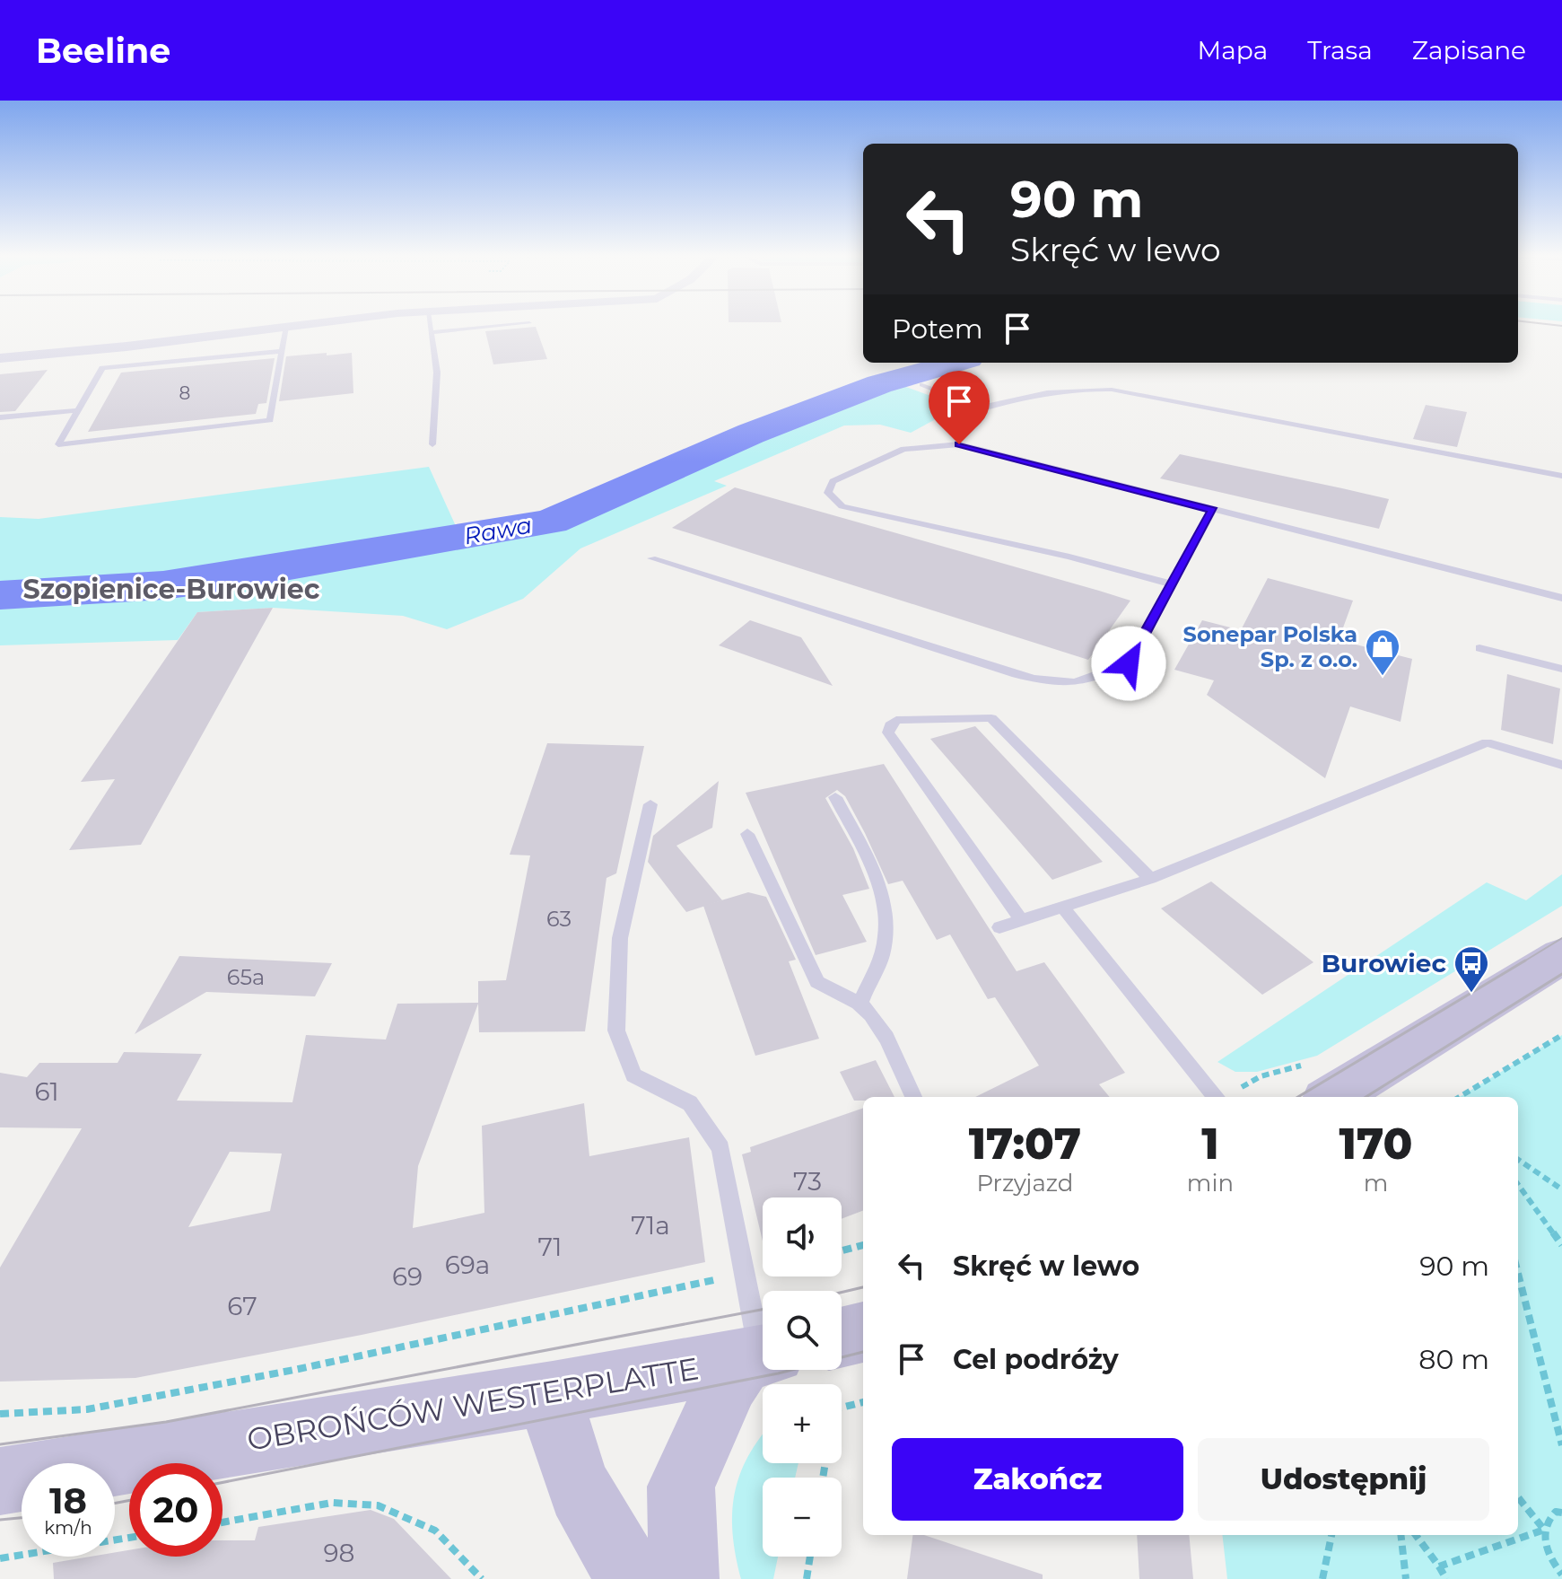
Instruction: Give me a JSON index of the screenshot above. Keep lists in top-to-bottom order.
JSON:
{
  "streets": {
    "street": ["OBROŃCÓW WESTERPLATTE"]
  },
  "districts": ["Szopienice-Burowiec"],
  "water": ["Rawa"],
  "places": {
    "shop": ["Sonepar Polska Sp. z o.o."],
    "bus stop": ["Burowiec"]
  },
  "house_numbers": [
    "8",
    "63",
    "65a",
    "61",
    "73",
    "71a",
    "71",
    "69a",
    "69",
    "67",
    "98"
  ],
  "page": {
    "header": "Beeline",
    "nav": ["Mapa", "Trasa", "Zapisane"],
    "turn": ["90 m", "Skręć w lewo"],
    "then": "Potem",
    "eta": [
      "17:07",
      "Przyjazd",
      "1",
      "min",
      "170",
      "m"
    ],
    "map_buttons": ["+", "−"],
    "list": [
      {
        "name": "Skręć w lewo",
        "value": "90 m"
      },
      {
        "name": "Cel podróży",
        "value": "80 m"
      }
    ],
    "buttons": ["Zakończ", "Udostępnij"],
    "speed": "18 km/h",
    "limit": "20"
  }
}
